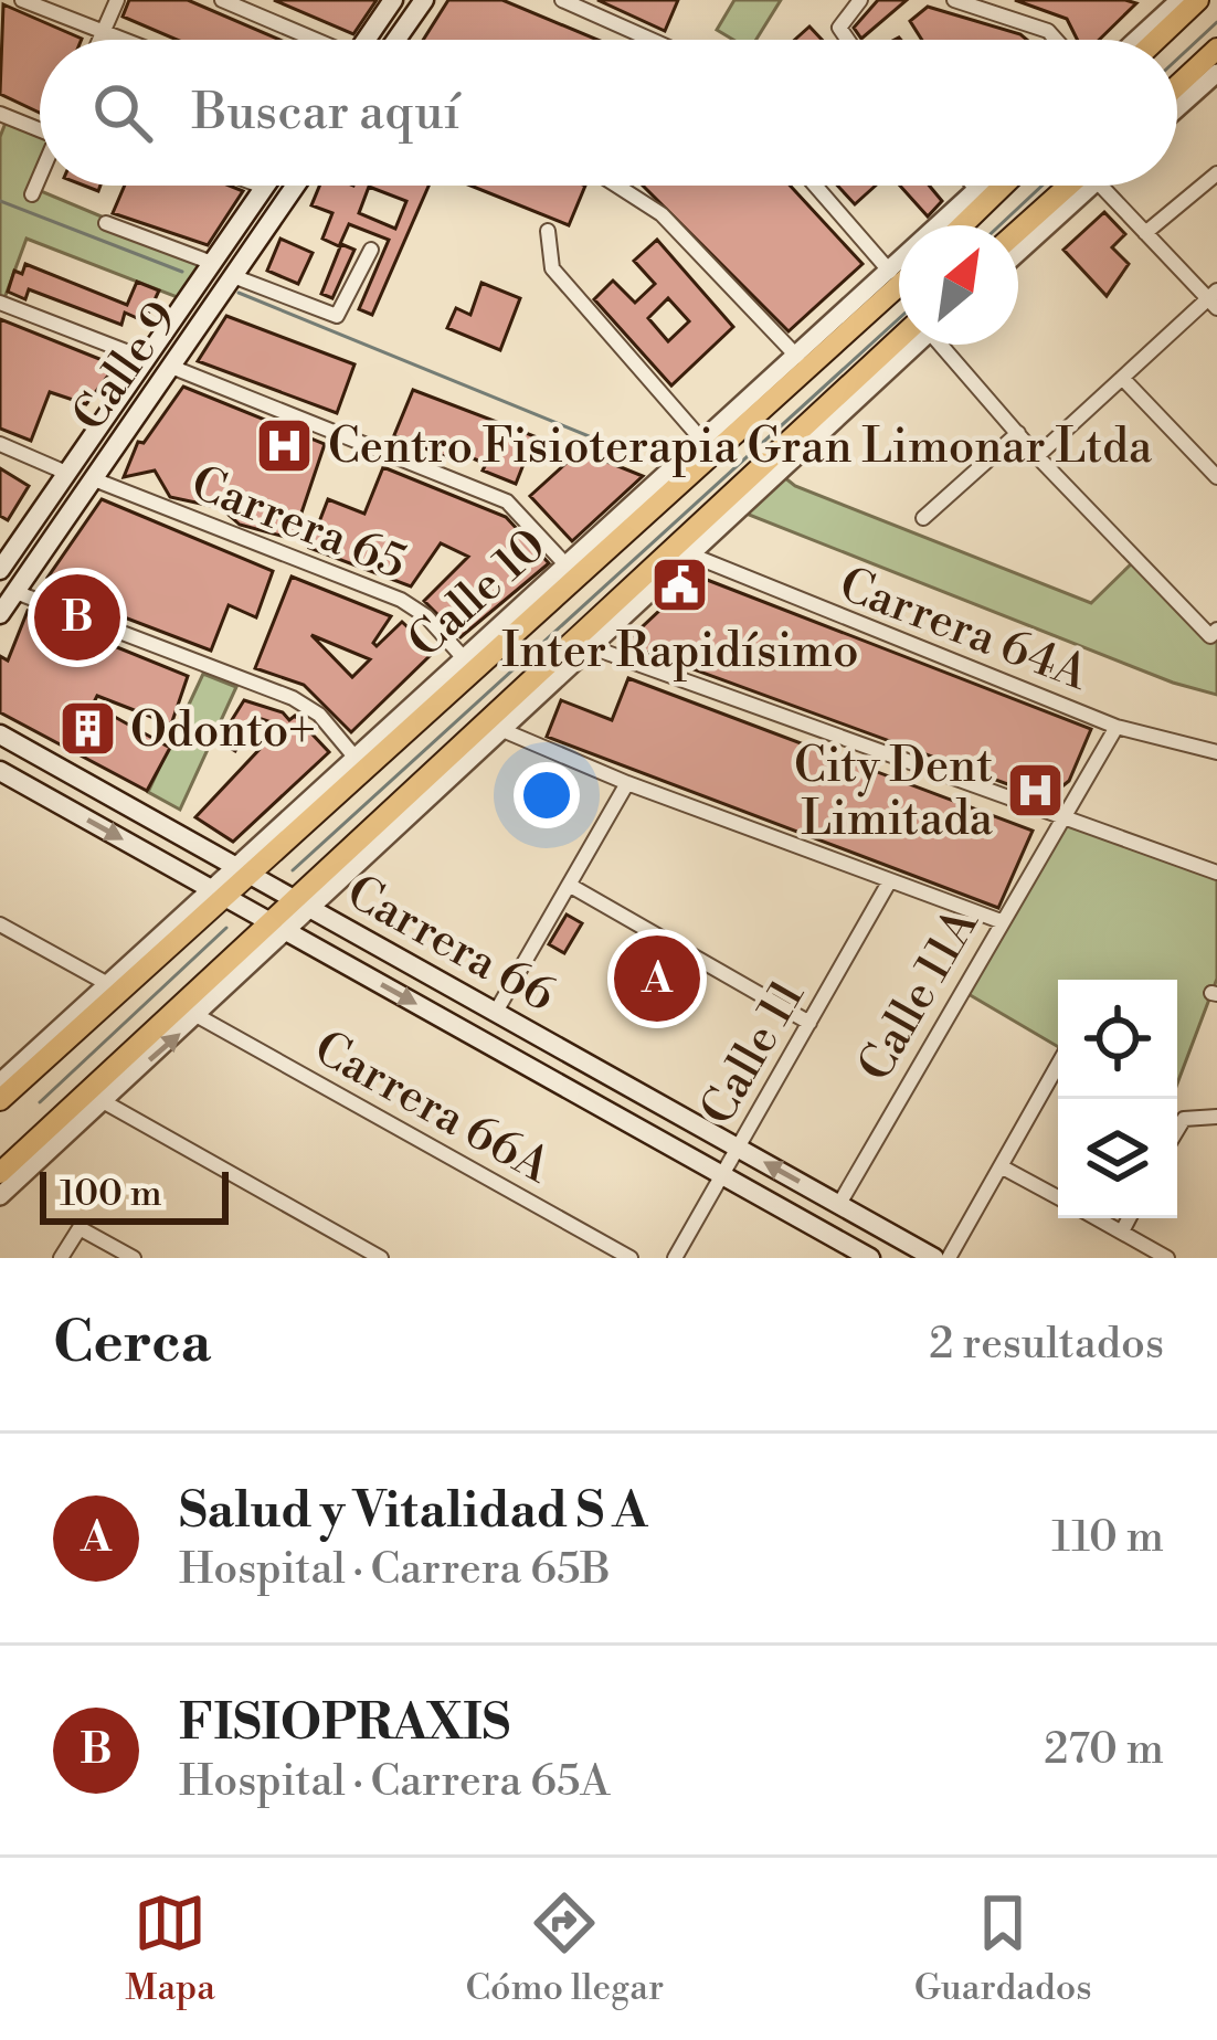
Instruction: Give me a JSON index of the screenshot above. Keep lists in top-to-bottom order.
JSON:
{
  "streets": {
    "main road": ["Calle 9", "Calle 10", "Carrera 66"],
    "street": [
      "Carrera 65",
      "Carrera 64A",
      "Calle 11A",
      "Calle 11",
      "Carrera 66A"
    ]
  },
  "crossings": [
    ["Calle 9", "Carrera 65"],
    ["Carrera 65", "Calle 10"],
    ["Calle 10", "Carrera 66"],
    ["Carrera 64A", "Calle 11A"],
    ["Carrera 66", "Calle 11A"],
    ["Carrera 66", "Calle 11"]
  ],
  "places": {
    "hospital": ["Centro Fisioterapia Gran Limonar Ltda", "City Dent Limitada"],
    "public building": ["Inter Rapidísimo"],
    "building": ["Odonto+"]
  },
  "scale_bar": "100 m",
  "north": "top right",
  "page": {
    "search": "Buscar aquí",
    "pins": ["B", "A"],
    "scale": "100 m",
    "heading": ["Cerca", "2 resultados"],
    "list": [
      {
        "mark": "A",
        "name": "Salud y Vitalidad S A",
        "note": "Hospital · Carrera 65B",
        "value": "110 m"
      },
      {
        "mark": "B",
        "name": "FISIOPRAXIS",
        "note": "Hospital · Carrera 65A",
        "value": "270 m"
      }
    ],
    "nav": ["Mapa", "Cómo llegar", "Guardados"]
  }
}
